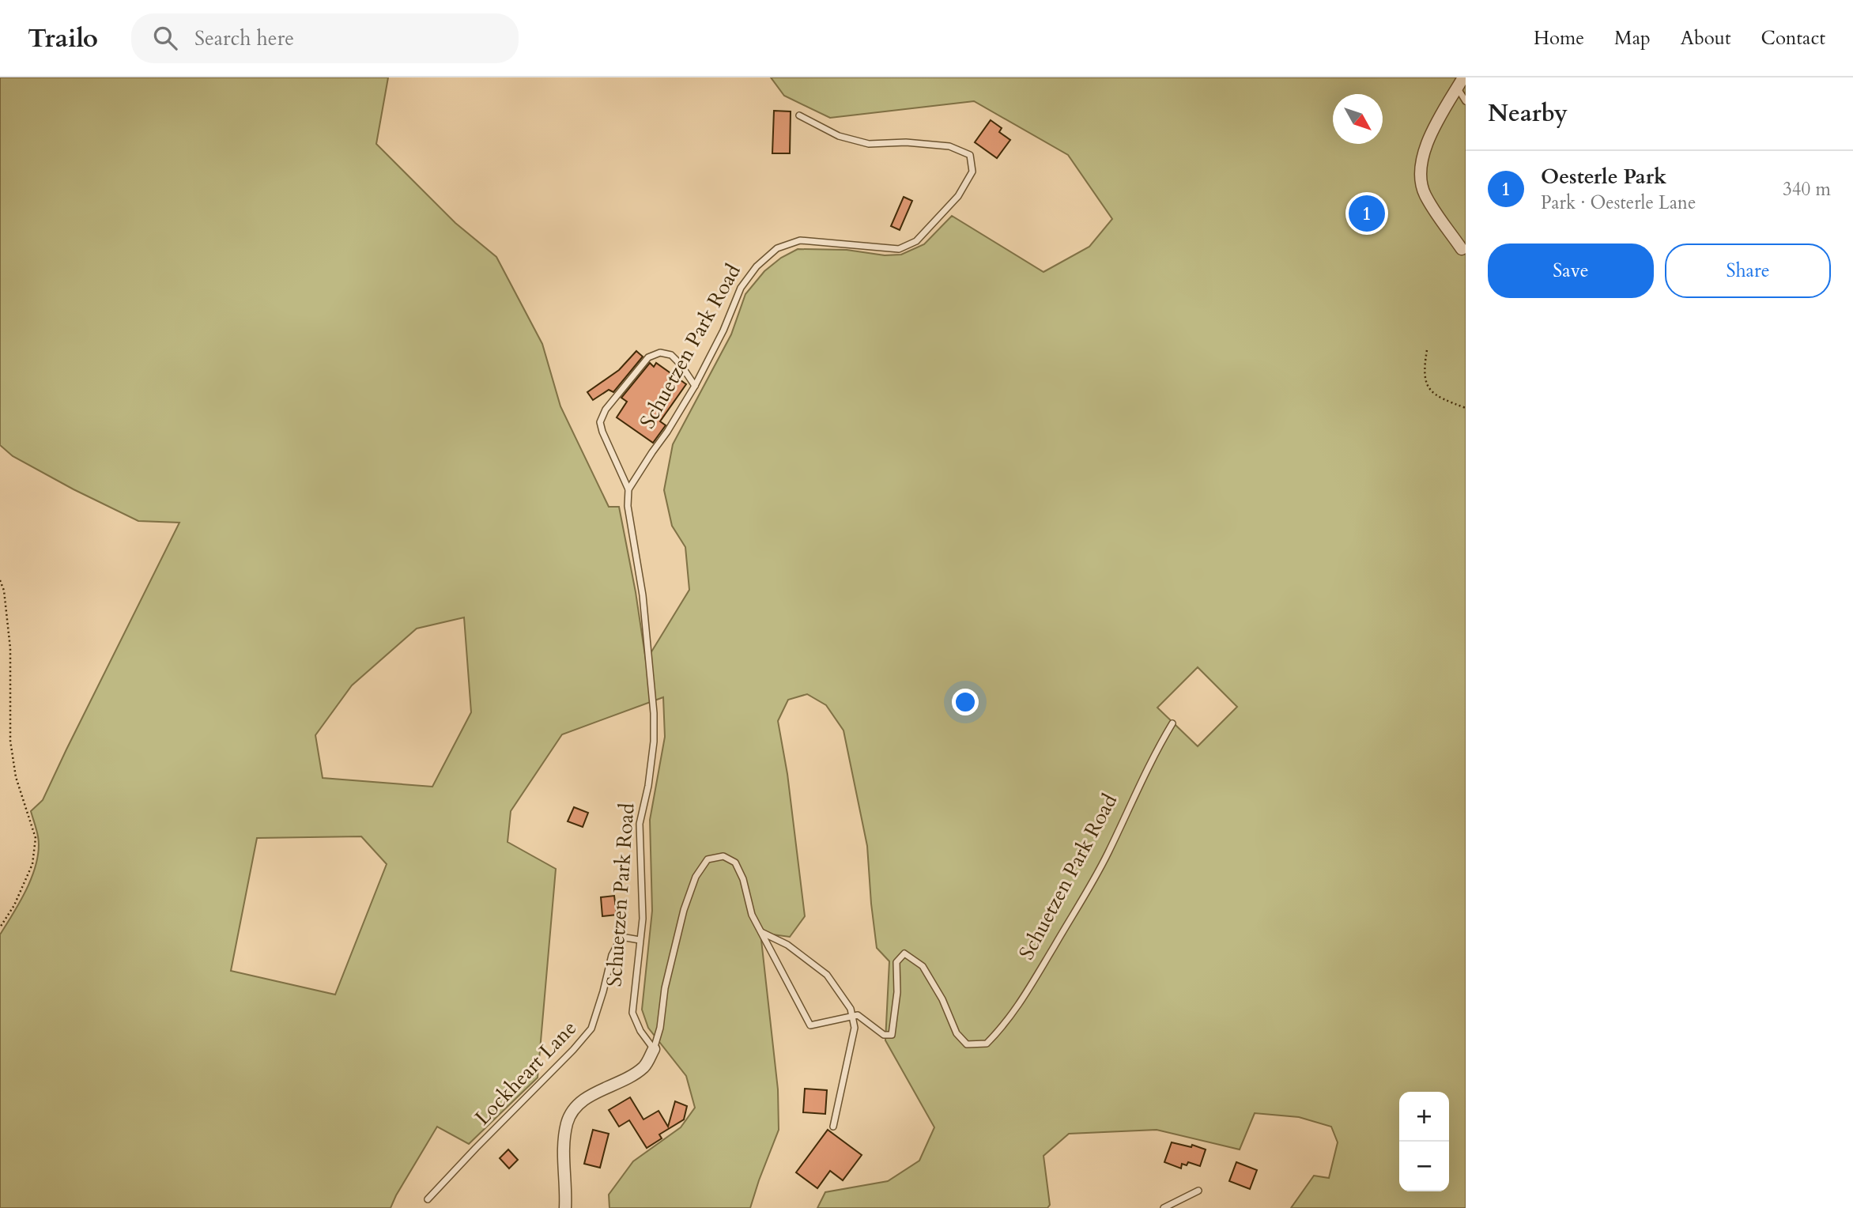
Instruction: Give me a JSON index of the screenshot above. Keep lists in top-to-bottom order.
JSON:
{
  "streets": {
    "lane": ["Schuetzen Park Road", "Lockheart Lane"]
  },
  "crossings": [
    ["Schuetzen Park Road", "Lockheart Lane"]
  ],
  "north": "bottom right",
  "page": {
    "header": "Trailo",
    "search": "Search here",
    "nav": [
      "Home",
      "Map",
      "About",
      "Contact"
    ],
    "heading": "Nearby",
    "list": [
      {
        "mark": "1",
        "name": "Oesterle Park",
        "note": "Park · Oesterle Lane",
        "value": "340 m"
      }
    ],
    "pins": "1",
    "buttons": ["Save", "Share"],
    "map_buttons": ["+", "−"]
  }
}
